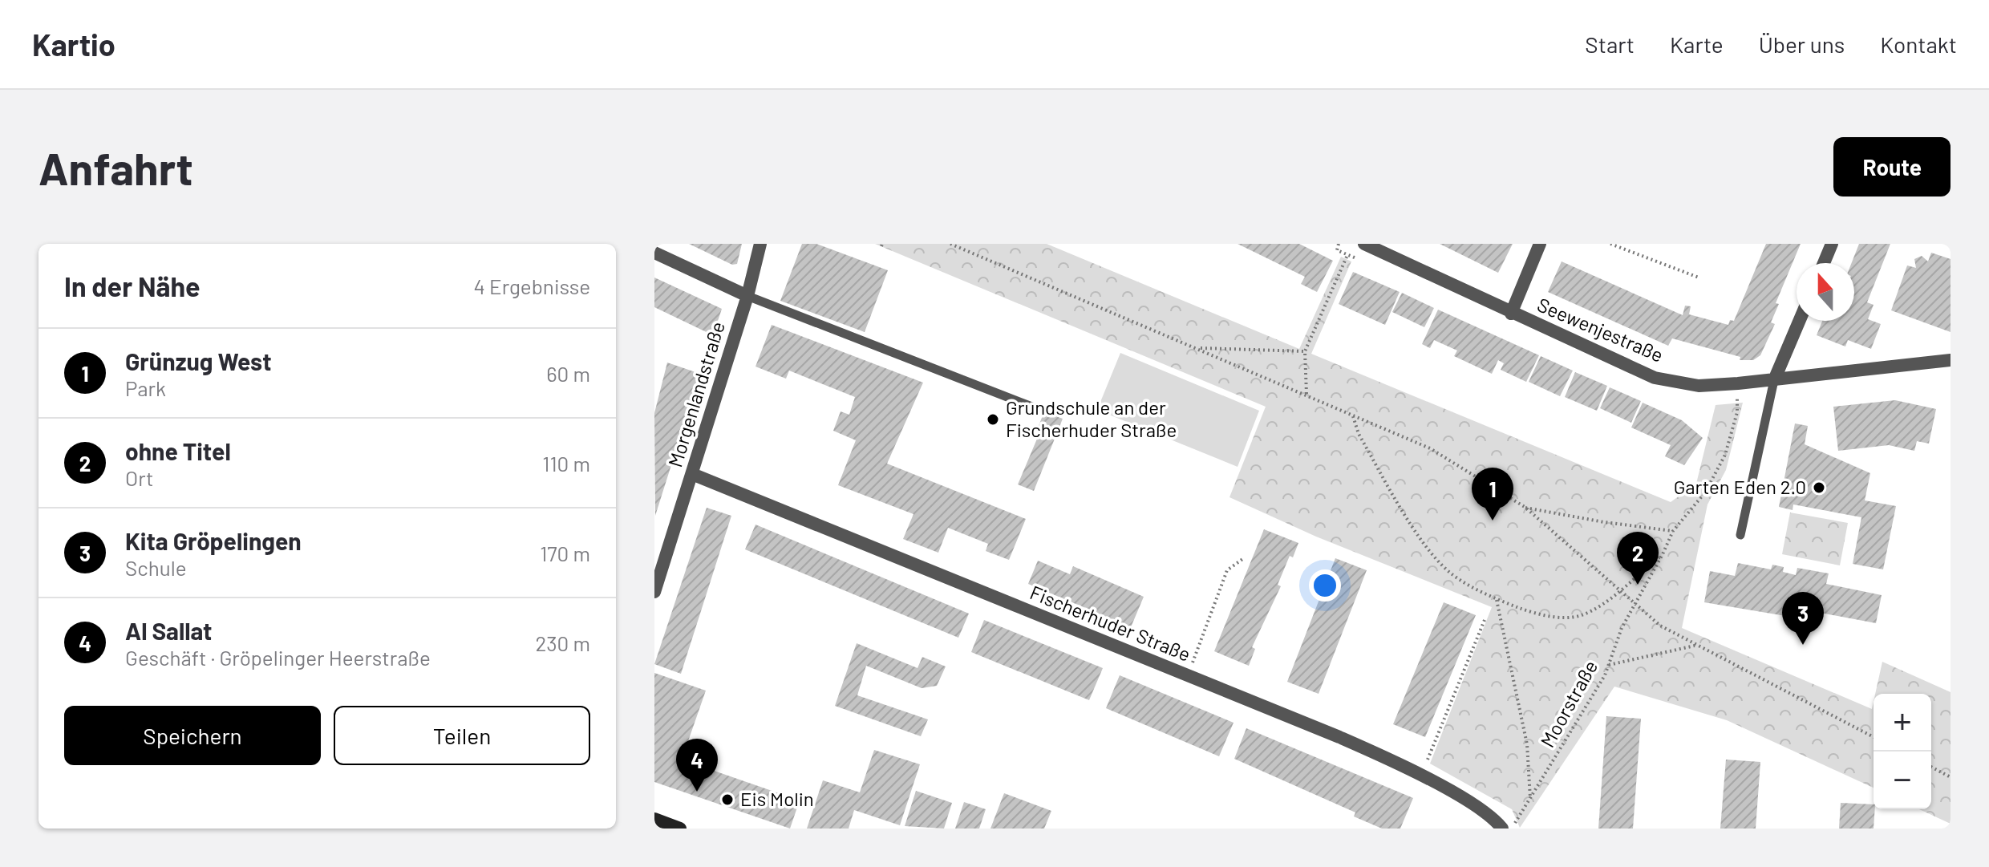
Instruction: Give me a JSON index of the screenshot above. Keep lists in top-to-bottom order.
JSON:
{
  "streets": {
    "street": ["Seewenjestraße", "Morgenlandstraße", "Fischerhuder Straße"],
    "path": ["Moorstraße"]
  },
  "crossings": [
    ["Seewenjestraße", "Moorstraße"],
    ["Morgenlandstraße", "Fischerhuder Straße"]
  ],
  "places": ["Grundschule an der Fischerhuder Straße", "Garten Eden 2.0", "Eis Molin"],
  "north": "top",
  "page": {
    "header": "Kartio",
    "nav": [
      "Start",
      "Karte",
      "Über uns",
      "Kontakt"
    ],
    "buttons": [
      "Route",
      ["Speichern", "Teilen"]
    ],
    "title": "Anfahrt",
    "heading": ["In der Nähe", "4 Ergebnisse"],
    "list": [
      {
        "mark": "1",
        "name": "Grünzug West",
        "note": "Park",
        "value": "60 m"
      },
      {
        "mark": "2",
        "name": "ohne Titel",
        "note": "Ort",
        "value": "110 m"
      },
      {
        "mark": "3",
        "name": "Kita Gröpelingen",
        "note": "Schule",
        "value": "170 m"
      },
      {
        "mark": "4",
        "name": "Al Sallat",
        "note": "Geschäft · Gröpelinger Heerstraße",
        "value": "230 m"
      }
    ],
    "pins": [
      "1",
      "2",
      "3",
      "4"
    ],
    "map_buttons": ["+", "−"]
  }
}
